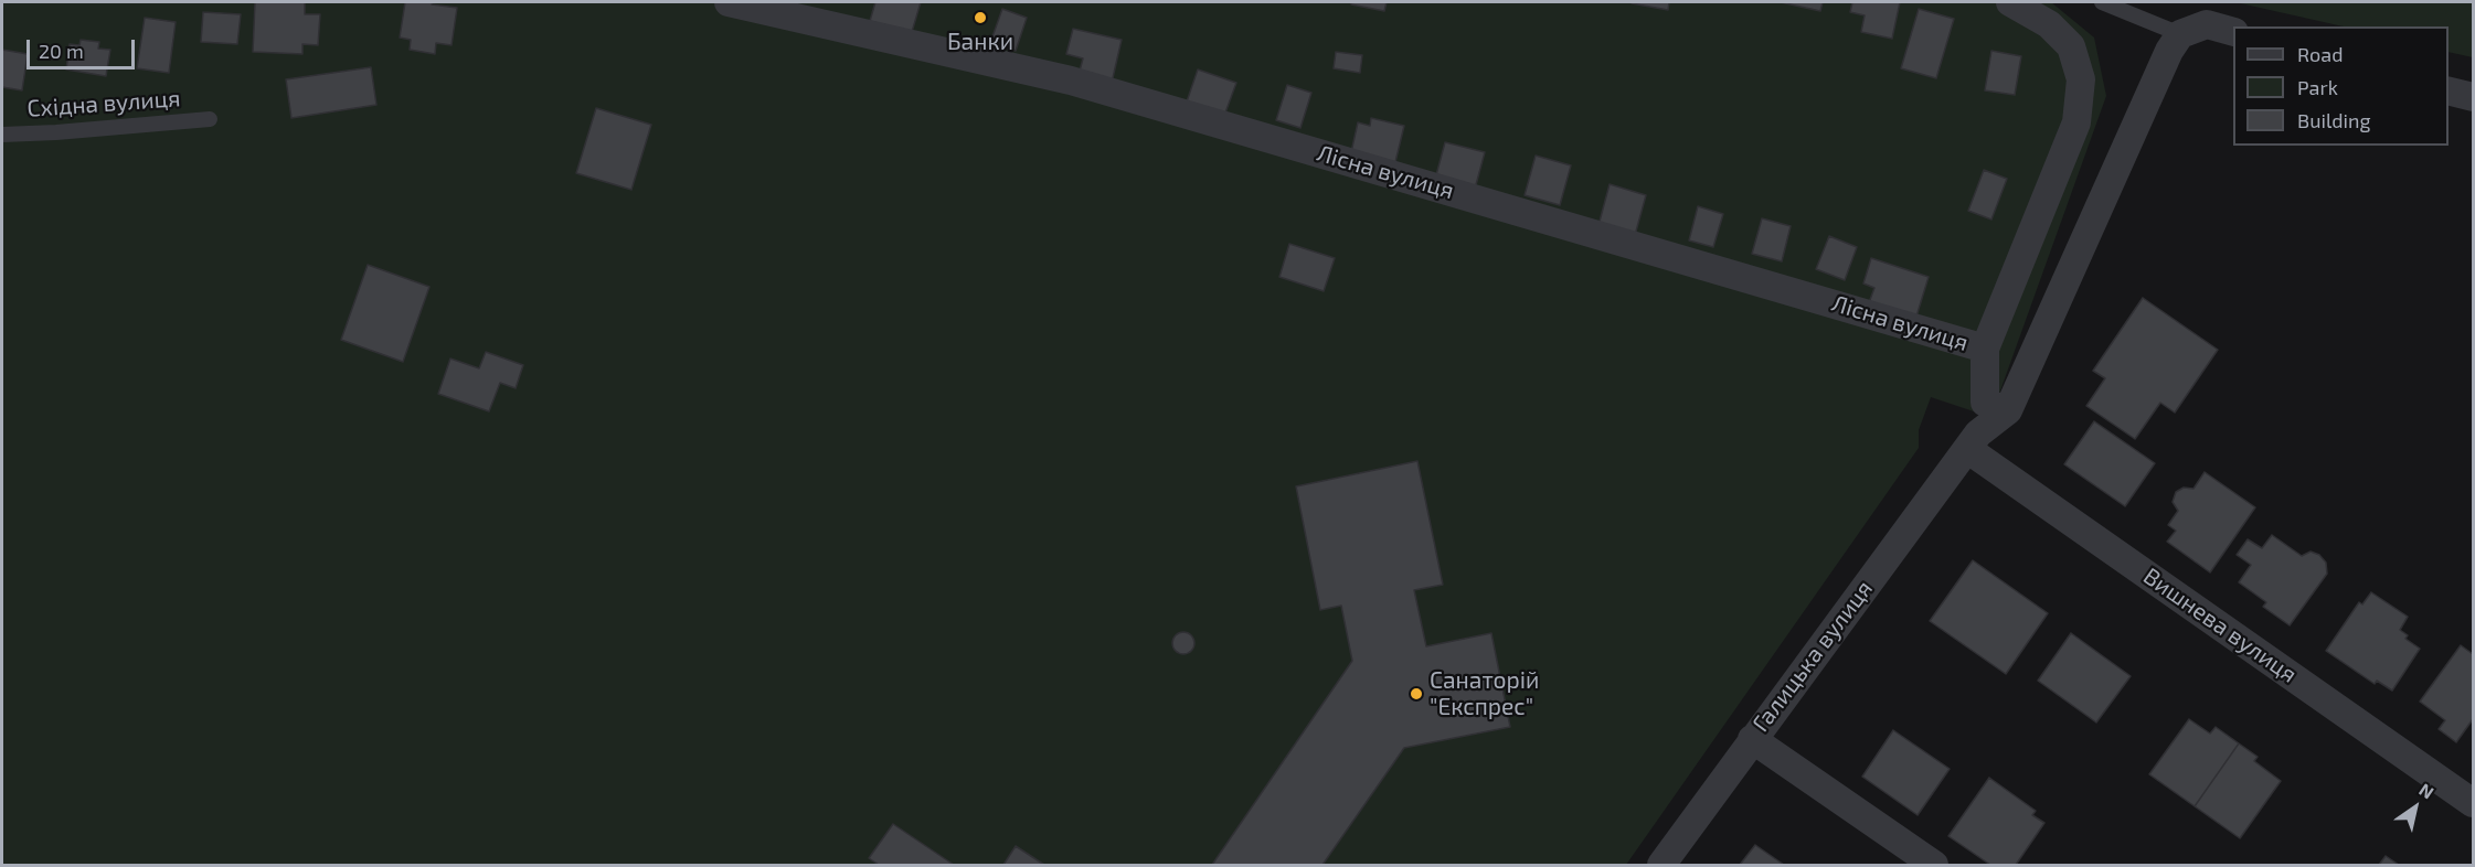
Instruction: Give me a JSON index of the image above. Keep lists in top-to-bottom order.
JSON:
{
  "streets": {
    "street": ["Лісна вулиця", "Вишнева вулиця", "Галицька вулиця"],
    "lane": ["Східна вулиця"]
  },
  "crossings": [
    ["Лісна вулиця", "Галицька вулиця"],
    ["Вишнева вулиця", "Галицька вулиця"]
  ],
  "places": ["Банки", "Санаторій \"Експрес\""],
  "legend": ["Road", "Park", "Building"],
  "scale_bar": "20 m",
  "north": "top right"
}
